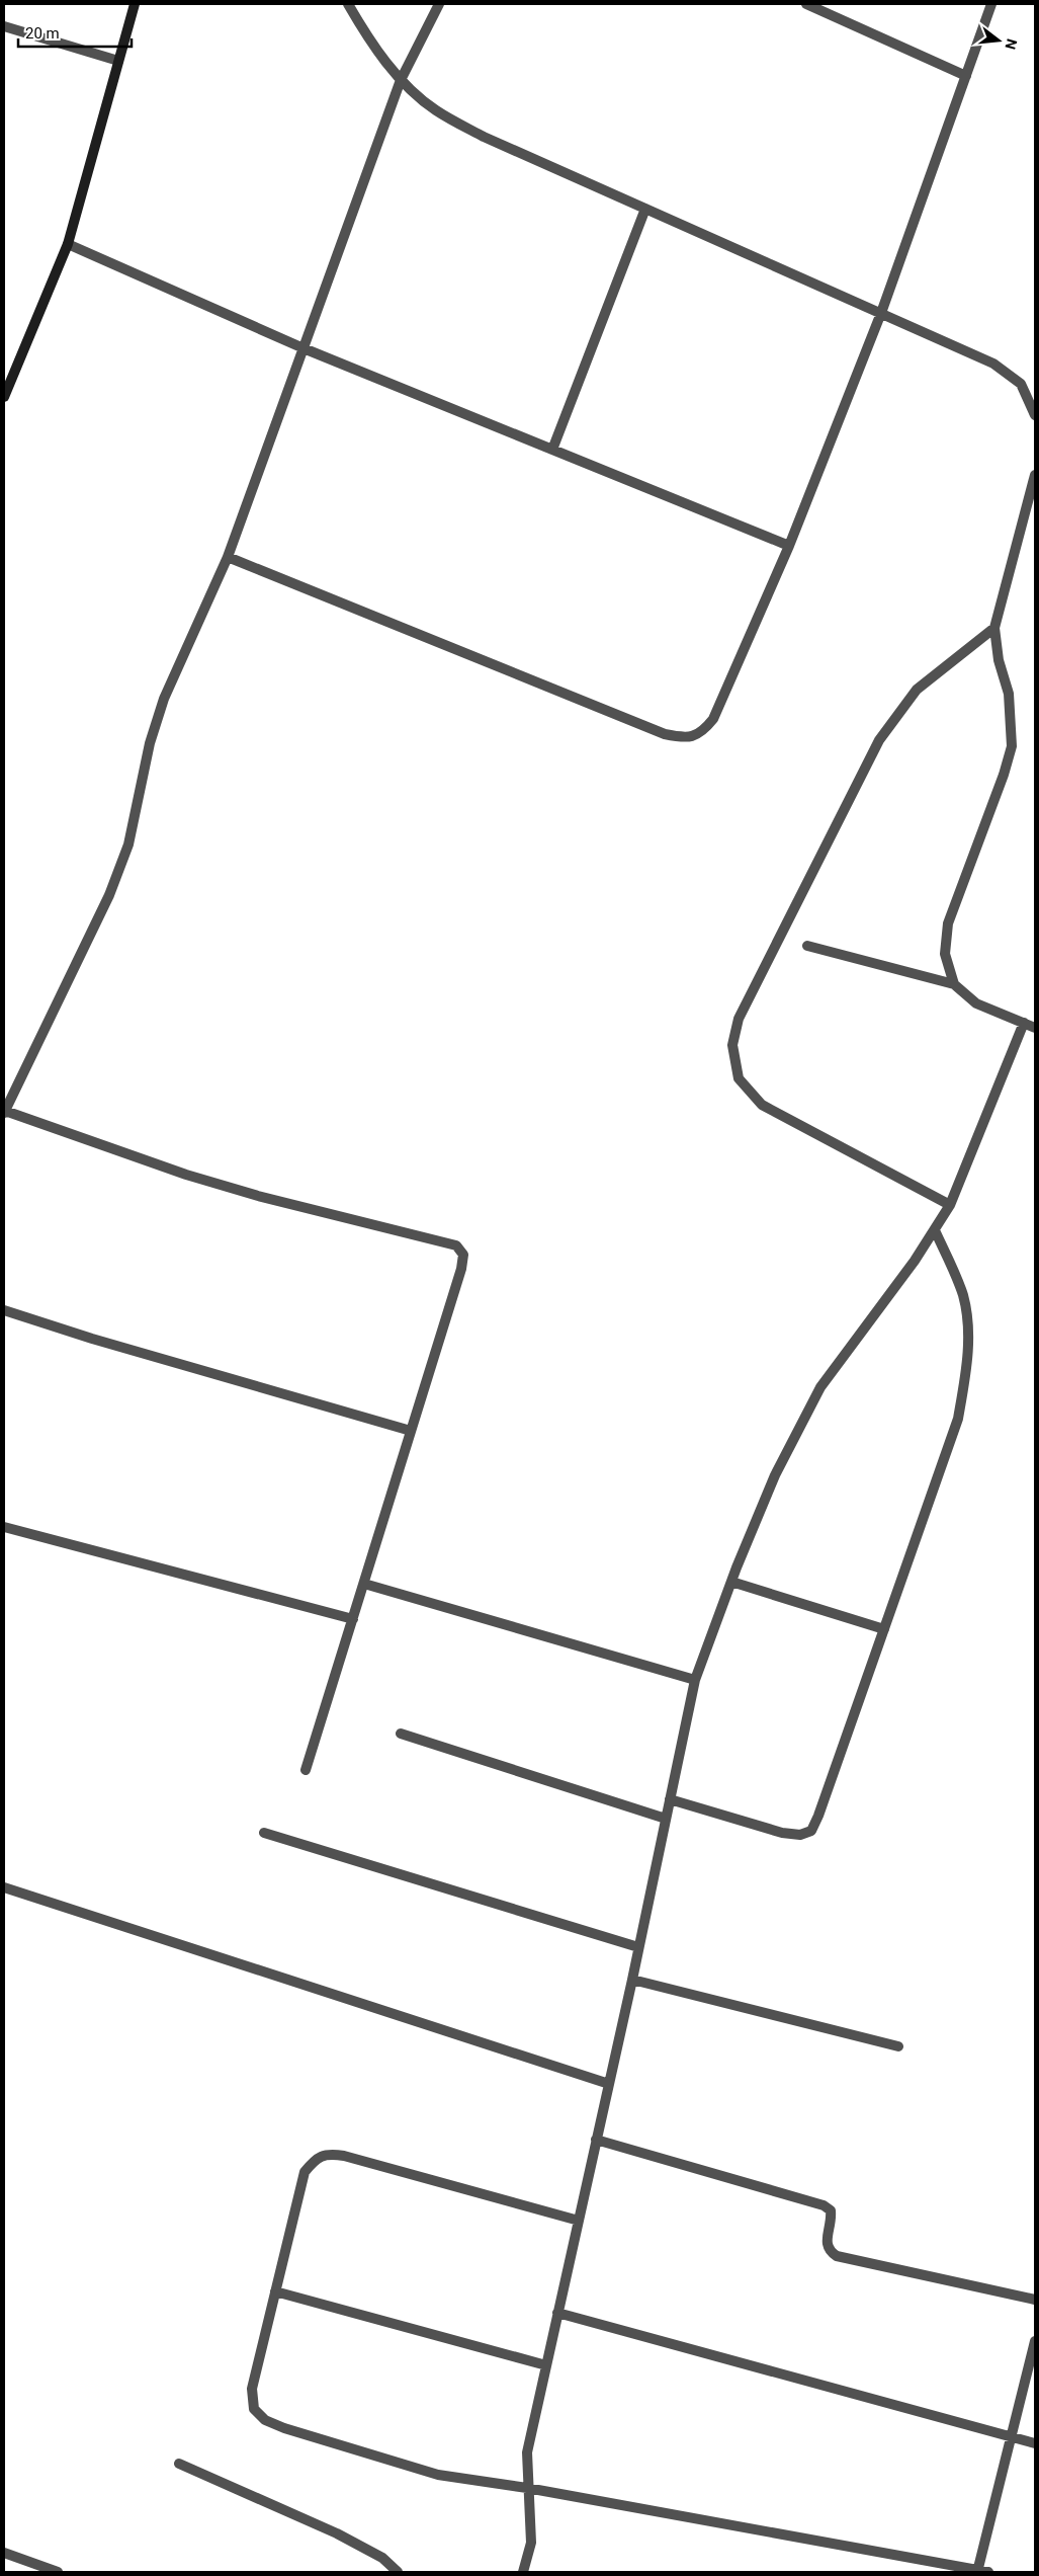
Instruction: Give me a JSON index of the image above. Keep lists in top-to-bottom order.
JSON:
{
  "scale_bar": "20 m",
  "north": "right"
}
